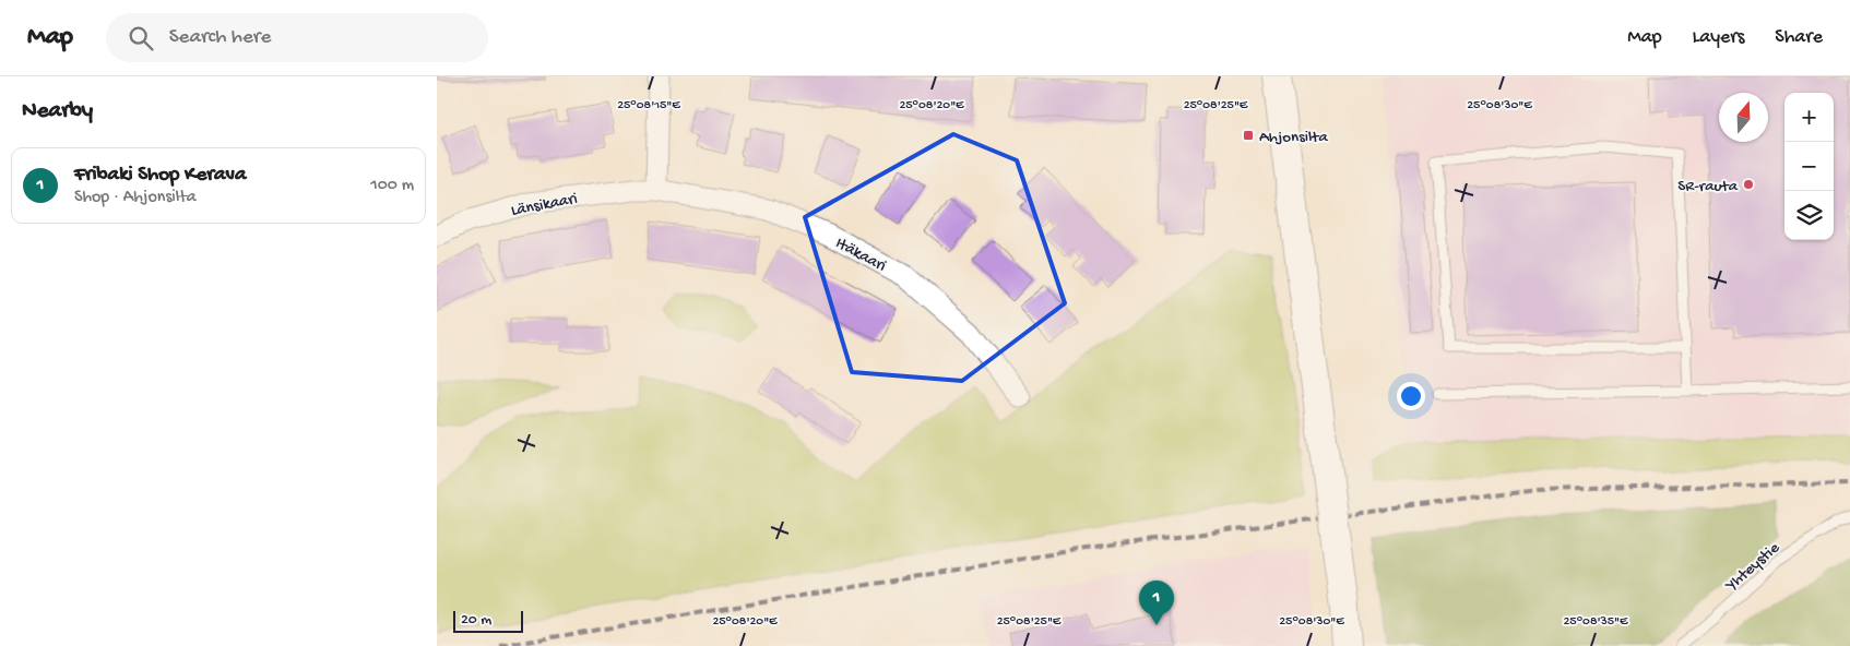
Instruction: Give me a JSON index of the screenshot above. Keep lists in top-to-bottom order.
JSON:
{
  "streets": {
    "street": ["Länsikaari", "Itäkaari"],
    "lane": ["Yhteystie"]
  },
  "crossings": [
    ["Länsikaari", "Itäkaari"]
  ],
  "places": {
    "transit": ["Ahjonsilta"],
    "other": ["SR-rauta"]
  },
  "scale_bar": "20 m",
  "north": "top",
  "page": {
    "header": "Map",
    "search": "Search here",
    "nav": ["Map", "Layers", "Share"],
    "heading": "Nearby",
    "map_buttons": ["+", "−"],
    "list": [
      {
        "mark": "1",
        "name": "Fribaki Shop Kerava",
        "note": "Shop · Ahjonsilta",
        "value": "100 m"
      }
    ],
    "pins": "1",
    "scale": "20 m"
  },
  "coordinates": [
    "25°08'15\"E",
    "25°08'25\"E",
    "25°08'20\"E",
    "25°08'30\"E",
    "25°08'35\"E"
  ]
}
